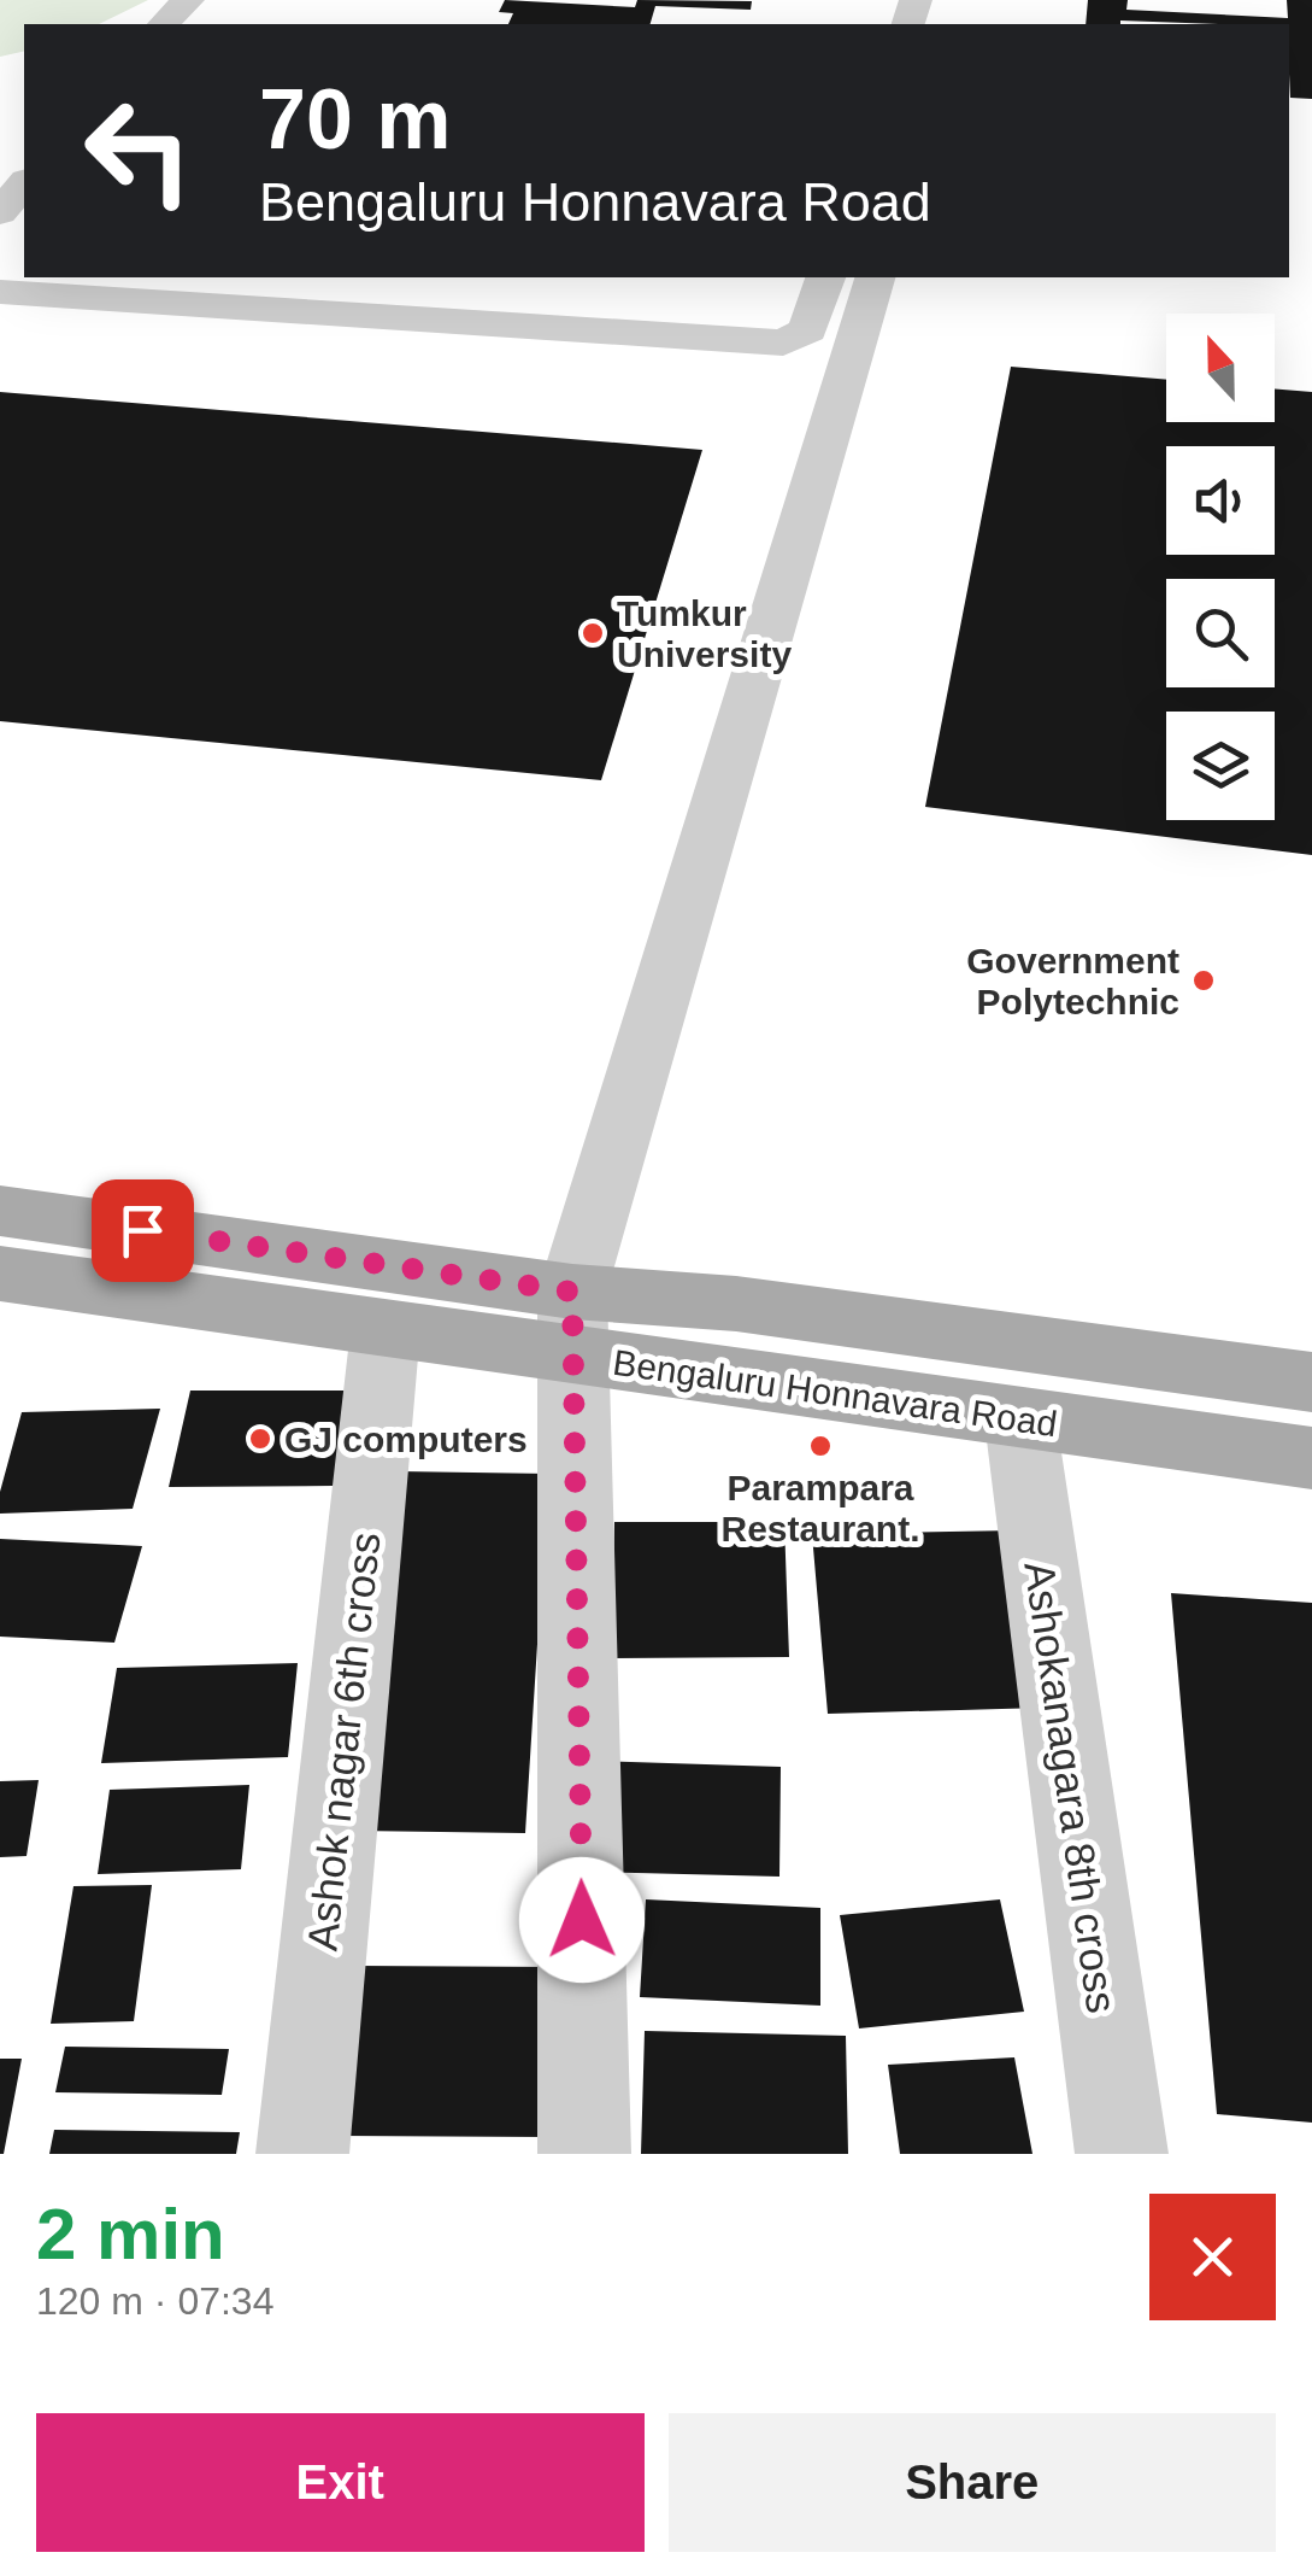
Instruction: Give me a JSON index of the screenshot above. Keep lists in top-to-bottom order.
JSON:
{
  "streets": {
    "main road": ["Bengaluru Honnavara Road"],
    "street": ["Ashok nagar 6th cross", "Ashokanagara 8th cross"]
  },
  "crossings": [
    ["Bengaluru Honnavara Road", "Ashok nagar 6th cross"],
    ["Bengaluru Honnavara Road", "Ashokanagara 8th cross"]
  ],
  "places": [
    "Tumkur University",
    "Government Polytechnic",
    "GJ computers",
    "Parampara Restaurant."
  ],
  "north": "top",
  "page": {
    "turn": ["70 m", "Bengaluru Honnavara Road"],
    "heading": ["2 min", "120 m · 07:34"],
    "buttons": ["Exit", "Share"]
  }
}
